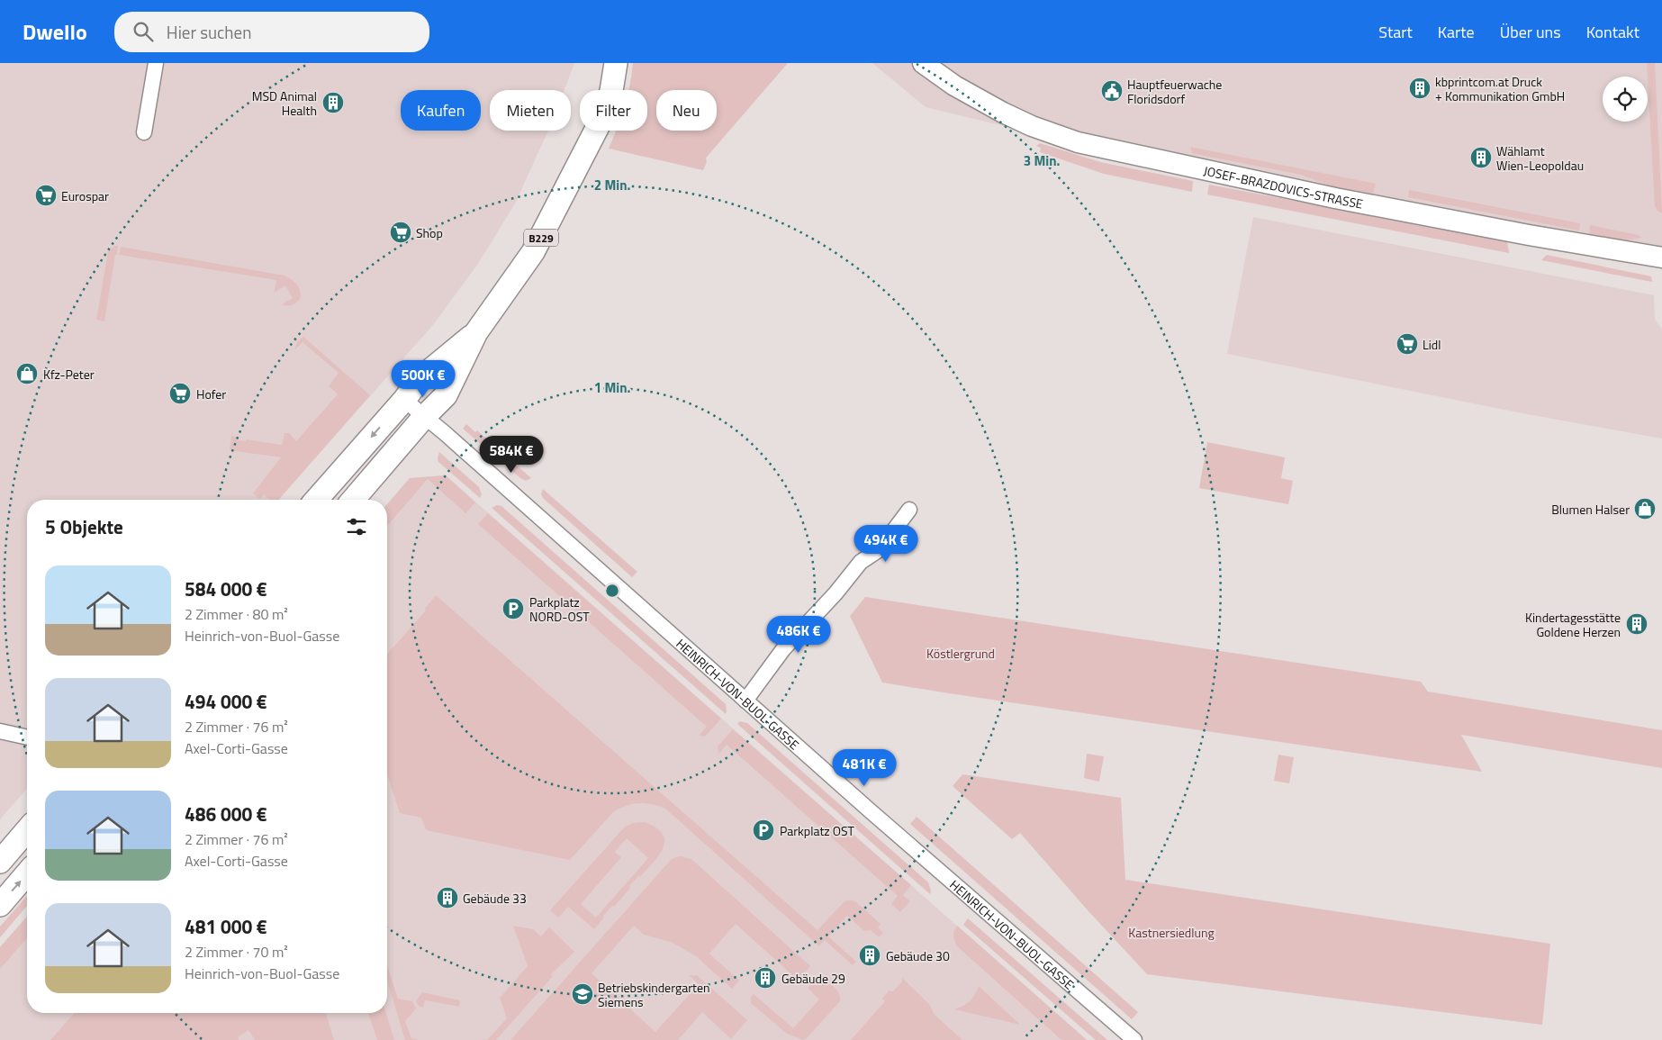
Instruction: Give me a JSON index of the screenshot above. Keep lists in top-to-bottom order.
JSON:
{
  "streets": {
    "main road": ["B229"],
    "street": ["JOSEF-BRAZDOVICS-STRASSE", "HEINRICH-VON-BUOL-GASSE"]
  },
  "crossings": [
    ["B229", "HEINRICH-VON-BUOL-GASSE"]
  ],
  "parks": ["Köstlergrund", "Kastnersiedlung"],
  "places": {
    "building": [
      "kbprintcom.at Druck + Kommunikation GmbH",
      "MSD Animal Health",
      "Wählamt Wien-Leopoldau",
      "Kindertagesstätte Goldene Herzen",
      "Gebäude 33",
      "Gebäude 30",
      "Gebäude 29"
    ],
    "public building": ["Hauptfeuerwache Floridsdorf"],
    "supermarket": [
      "Eurospar",
      "Shop",
      "Lidl",
      "Hofer"
    ],
    "shop": ["Kfz-Peter", "Blumen Halser"],
    "parking": ["Parkplatz NORD-OST", "Parkplatz OST"],
    "school or university": ["Betriebskindergarten Siemens"]
  },
  "page": {
    "header": "Dwello",
    "search": "Hier suchen",
    "nav": [
      "Start",
      "Karte",
      "Über uns",
      "Kontakt"
    ],
    "chip": [
      "Kaufen",
      "Mieten",
      "Filter",
      "Neu"
    ],
    "price": [
      "500K €",
      "584K €",
      "494K €",
      "486K €",
      "481K €"
    ],
    "heading": "5 Objekte",
    "list": [
      {
        "name": "584 000 €",
        "note": "2 Zimmer · 80 m² · Heinrich-von-Buol-Gasse"
      },
      {
        "name": "494 000 €",
        "note": "2 Zimmer · 76 m² · Axel-Corti-Gasse"
      },
      {
        "name": "486 000 €",
        "note": "2 Zimmer · 76 m² · Axel-Corti-Gasse"
      },
      {
        "name": "481 000 €",
        "note": "2 Zimmer · 70 m² · Heinrich-von-Buol-Gasse"
      }
    ]
  },
  "rings": ["3 Min.", "2 Min.", "1 Min."]
}
